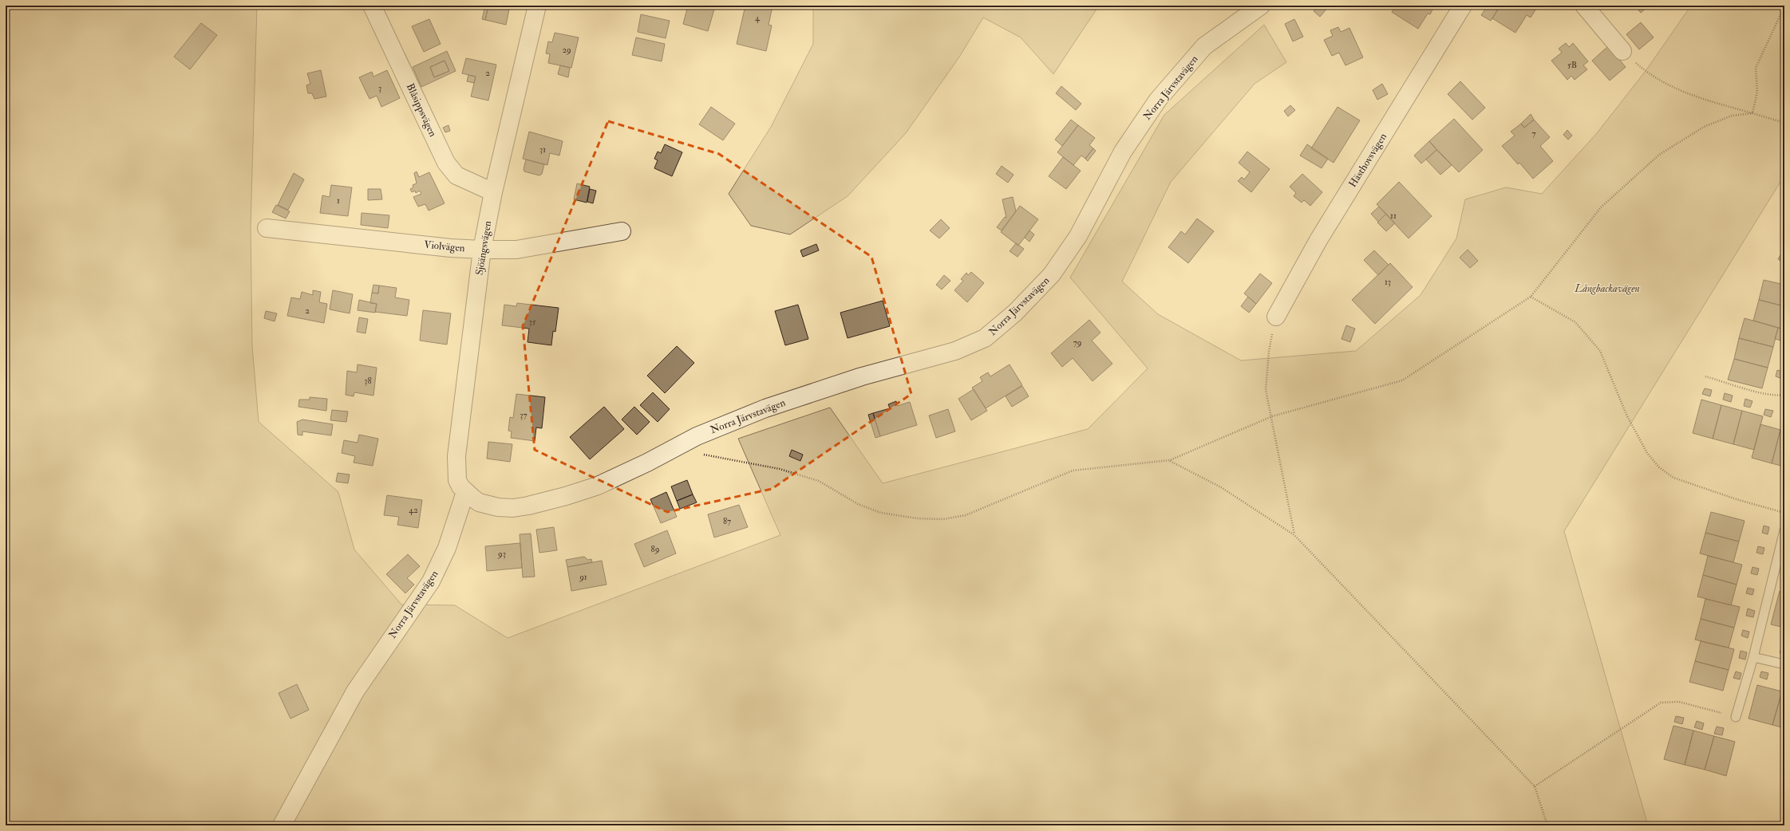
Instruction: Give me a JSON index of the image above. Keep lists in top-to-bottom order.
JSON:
{
  "streets": {
    "street": [
      "Norra Järvstavägen",
      "Blåsippsvägen",
      "Hästhovsvägen",
      "Violvägen",
      "Sjöängsvägen"
    ]
  },
  "crossings": [
    ["Norra Järvstavägen", "Sjöängsvägen"],
    ["Blåsippsvägen", "Sjöängsvägen"],
    ["Violvägen", "Sjöängsvägen"]
  ],
  "parks": ["Långbackavägen"],
  "house_numbers": [
    "4",
    "29",
    "5B",
    "2",
    "3",
    "7",
    "31",
    "1",
    "11",
    "13",
    "2",
    "35",
    "79",
    "38",
    "37",
    "42",
    "87",
    "89",
    "93",
    "91"
  ]
}
